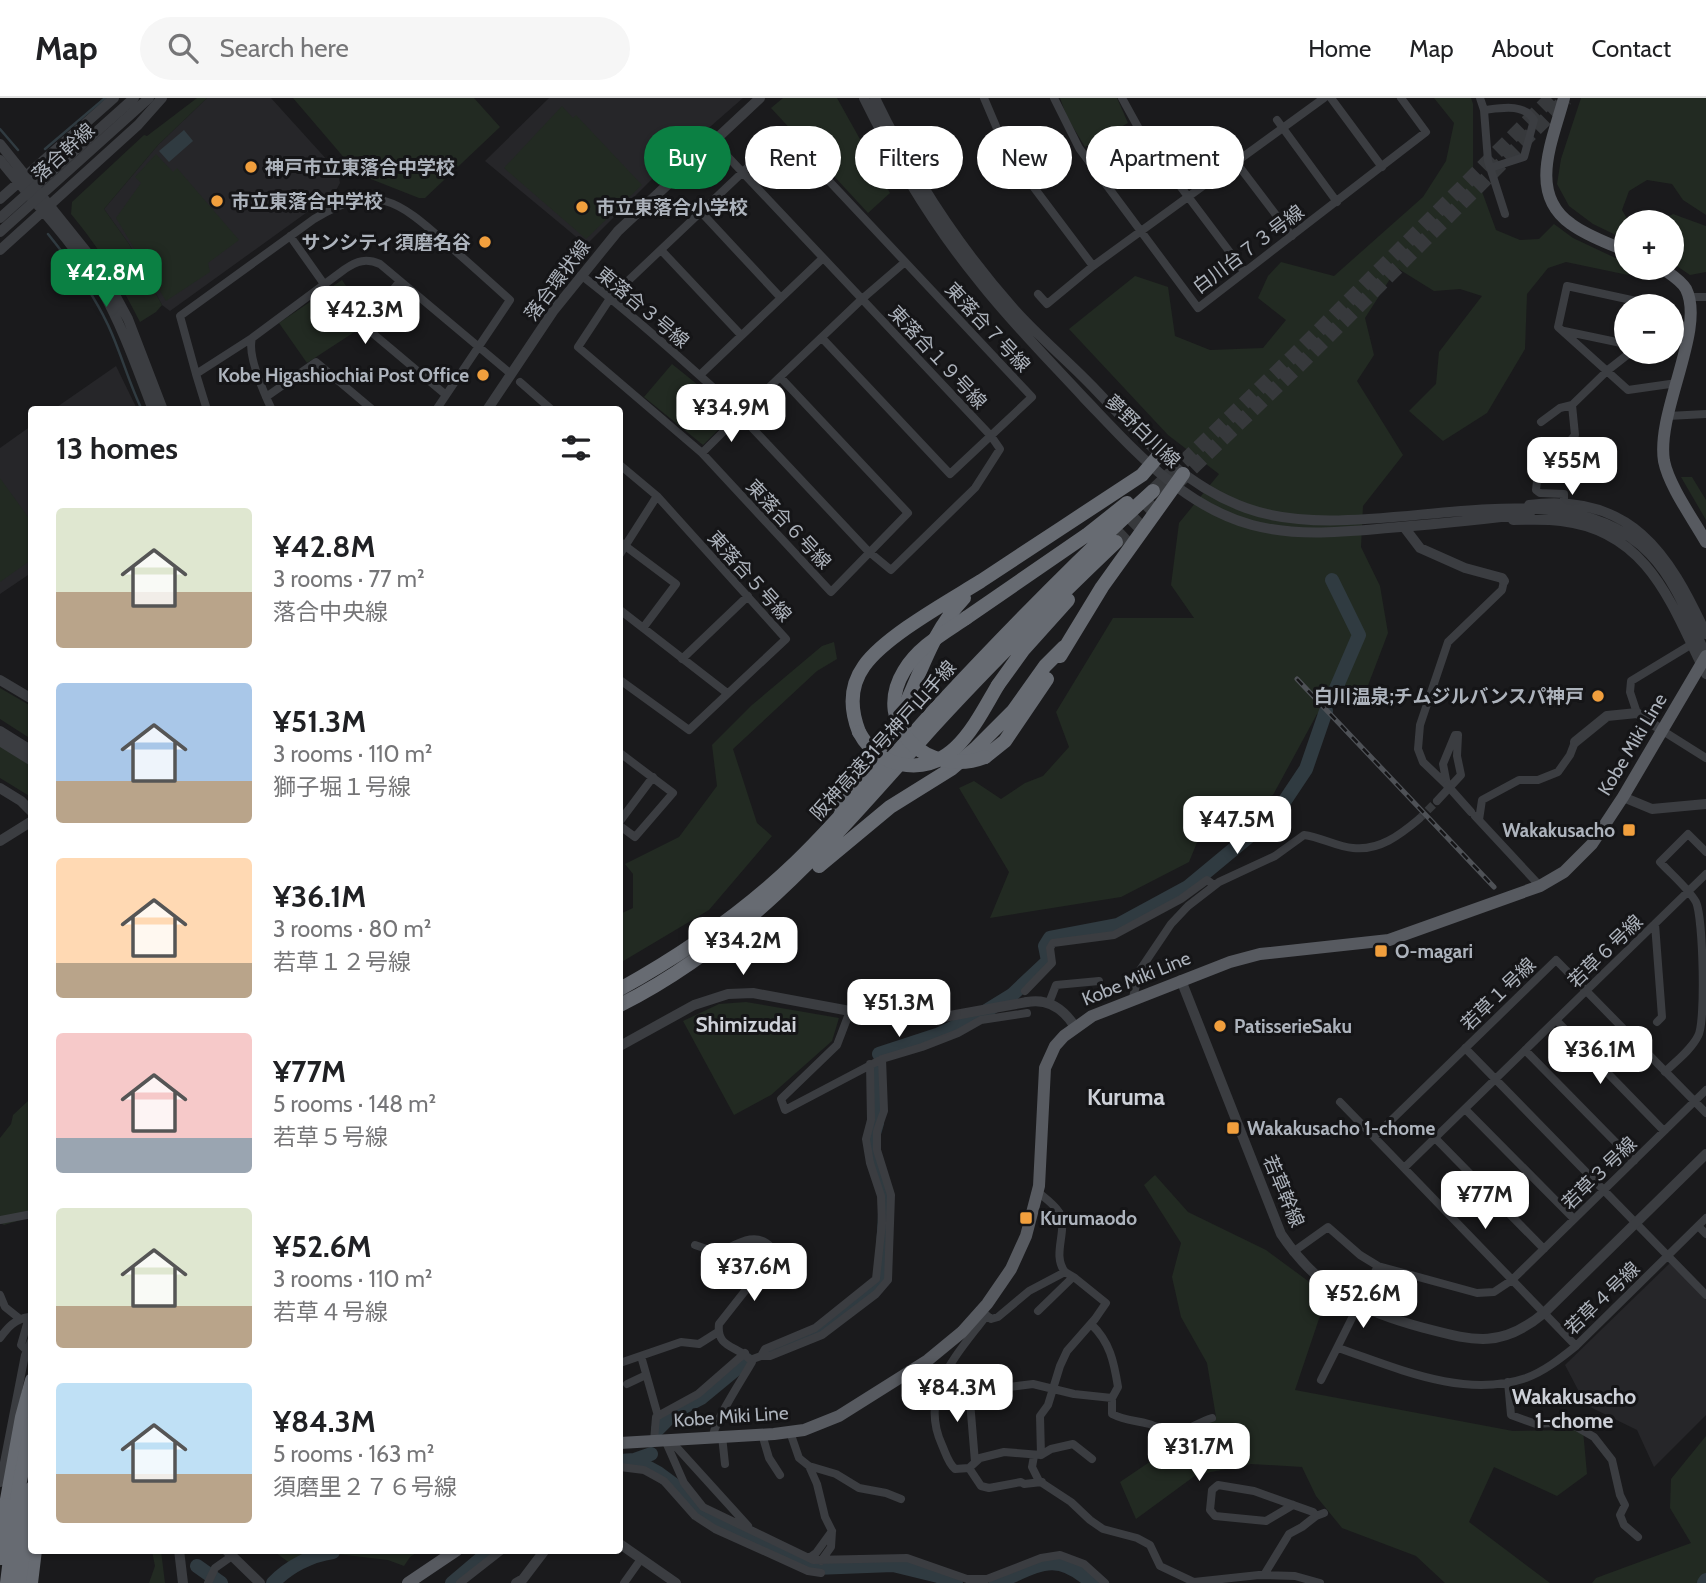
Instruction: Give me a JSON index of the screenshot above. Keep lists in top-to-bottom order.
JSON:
{
  "streets": {
    "highway": ["阪神高速31号神戸山手線"],
    "main road": ["Kobe Miki Line"],
    "street": [
      "落合幹線",
      "白川台７３号線",
      "落合環状線",
      "東落合３号線",
      "東落合７号線",
      "東落合１９号線",
      "夢野白川線",
      "東落合６号線",
      "東落合５号線",
      "若草６号線",
      "若草１号線",
      "若草３号線",
      "若草幹線",
      "若草４号線"
    ]
  },
  "crossings": [
    ["落合環状線", "東落合３号線"],
    ["東落合３号線", "東落合７号線"],
    ["東落合３号線", "東落合１９号線"],
    ["東落合３号線", "東落合６号線"],
    ["東落合７号線", "東落合１９号線"],
    ["夢野白川線", "Kobe Miki Line"],
    ["Kobe Miki Line", "若草幹線"],
    ["若草６号線", "若草１号線"],
    ["若草１号線", "若草３号線"],
    ["若草３号線", "若草幹線"]
  ],
  "districts": ["Shimizudai", "Kuruma", "Wakakusacho 1-chome"],
  "places": {
    "other": [
      "神戸市立東落合中学校",
      "市立東落合中学校",
      "市立東落合小学校",
      "サンシティ須磨名谷",
      "Kobe Higashiochiai Post Office",
      "白川温泉;チムジルバンスパ神戸",
      "PatisserieSaku"
    ],
    "transit": [
      "Wakakusacho",
      "O-magari",
      "Wakakusacho 1-chome",
      "Kurumaodo"
    ]
  },
  "page": {
    "header": "Map",
    "search": "Search here",
    "nav": [
      "Home",
      "Map",
      "About",
      "Contact"
    ],
    "chip": [
      "Buy",
      "Rent",
      "Filters",
      "New",
      "Apartment"
    ],
    "map_buttons": ["+", "−"],
    "price": [
      "¥42.8M",
      "¥42.3M",
      "¥34.9M",
      "¥55M",
      "¥47.5M",
      "¥34.2M",
      "¥51.3M",
      "¥36.1M",
      "¥77M",
      "¥37.6M",
      "¥52.6M",
      "¥84.3M",
      "¥31.7M"
    ],
    "heading": "13 homes",
    "list": [
      {
        "name": "¥42.8M",
        "note": "3 rooms · 77 m² · 落合中央線"
      },
      {
        "name": "¥51.3M",
        "note": "3 rooms · 110 m² · 獅子堀１号線"
      },
      {
        "name": "¥36.1M",
        "note": "3 rooms · 80 m² · 若草１２号線"
      },
      {
        "name": "¥77M",
        "note": "5 rooms · 148 m² · 若草５号線"
      },
      {
        "name": "¥52.6M",
        "note": "3 rooms · 110 m² · 若草４号線"
      },
      {
        "name": "¥84.3M",
        "note": "5 rooms · 163 m² · 須磨里２７６号線"
      }
    ]
  }
}
